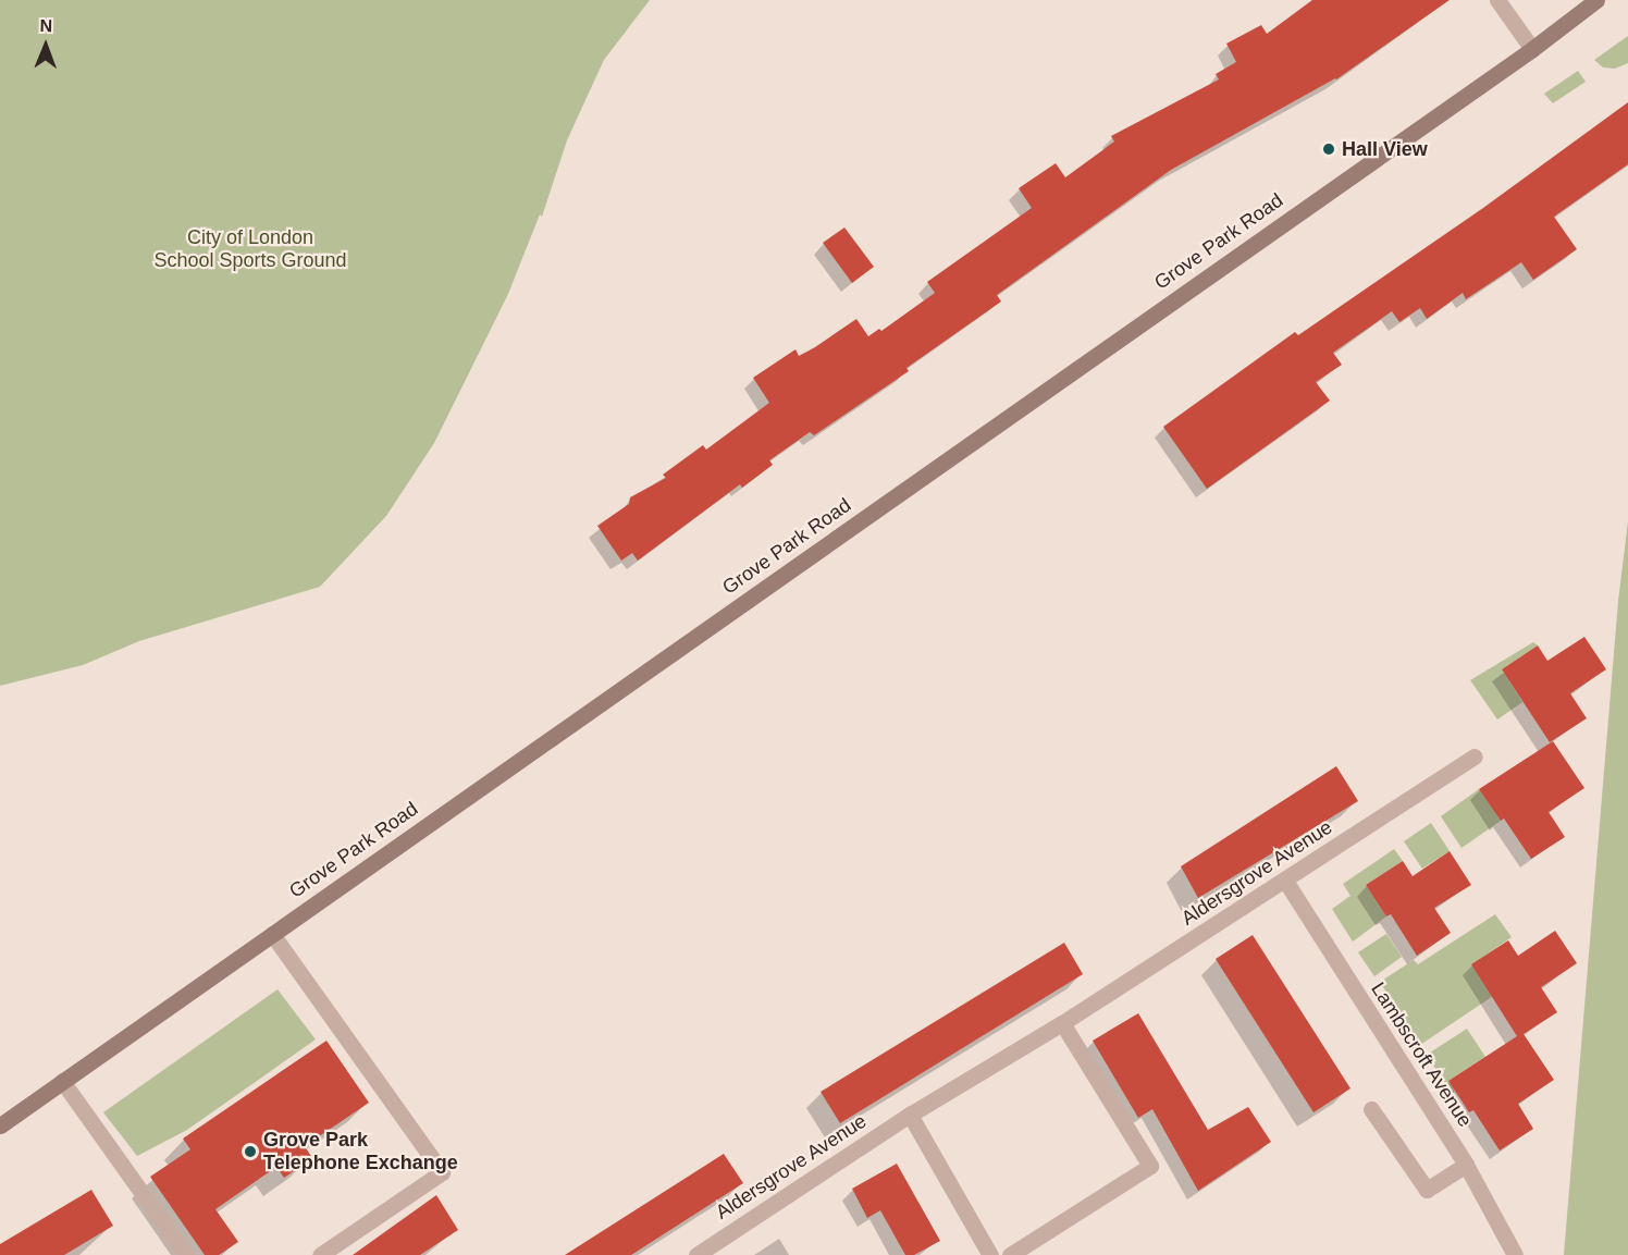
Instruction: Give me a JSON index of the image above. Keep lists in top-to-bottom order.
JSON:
{
  "streets": {
    "main road": ["Grove Park Road"],
    "street": ["Aldersgrove Avenue", "Lambscroft Avenue"]
  },
  "crossings": [
    ["Aldersgrove Avenue", "Lambscroft Avenue"]
  ],
  "parks": ["City of London School Sports Ground"],
  "places": ["Hall View", "Grove Park Telephone Exchange"],
  "north": "top"
}
